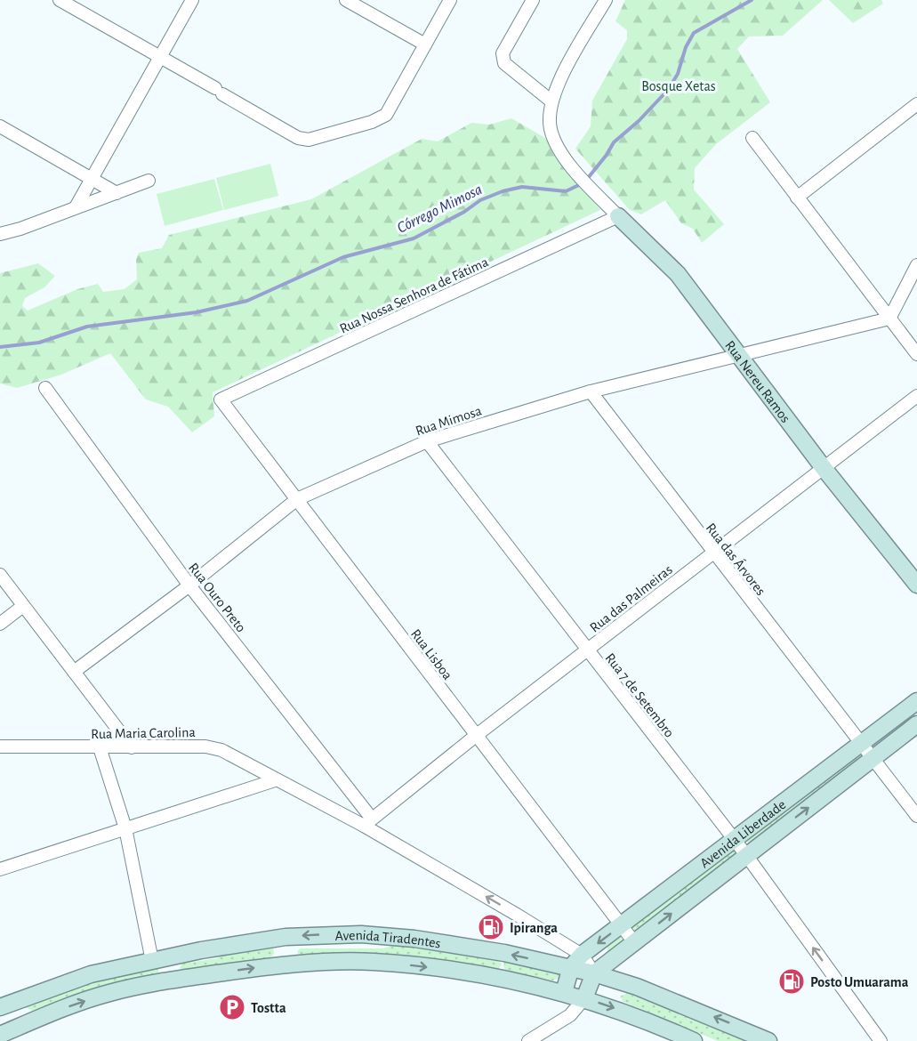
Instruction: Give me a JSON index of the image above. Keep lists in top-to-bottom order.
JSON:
{
  "streets": {
    "main road": ["Rua Nereu Ramos", "Avenida Liberdade", "Avenida Tiradentes"],
    "street": [
      "Rua Nossa Senhora de Fátima",
      "Rua Mimosa",
      "Rua das Árvores",
      "Rua Ouro Preto",
      "Rua das Palmeiras",
      "Rua Lisboa",
      "Rua 7 de Setembro",
      "Rua Maria Carolina"
    ]
  },
  "crossings": [
    ["Rua Nossa Senhora de Fátima", "Rua Nereu Ramos"],
    ["Rua Nossa Senhora de Fátima", "Rua Lisboa"],
    ["Rua Nereu Ramos", "Rua Mimosa"],
    ["Rua Nereu Ramos", "Rua das Palmeiras"],
    ["Rua Mimosa", "Rua das Árvores"],
    ["Rua Mimosa", "Rua Ouro Preto"],
    ["Rua Mimosa", "Rua Lisboa"],
    ["Rua Mimosa", "Rua 7 de Setembro"],
    ["Rua das Árvores", "Rua das Palmeiras"],
    ["Rua das Árvores", "Avenida Liberdade"],
    ["Rua Ouro Preto", "Rua das Palmeiras"],
    ["Rua Ouro Preto", "Rua Maria Carolina"],
    ["Rua das Palmeiras", "Rua Lisboa"],
    ["Rua das Palmeiras", "Rua 7 de Setembro"],
    ["Rua das Palmeiras", "Rua Maria Carolina"],
    ["Rua Lisboa", "Avenida Liberdade"],
    ["Rua 7 de Setembro", "Avenida Liberdade"],
    ["Rua Maria Carolina", "Avenida Liberdade"],
    ["Avenida Liberdade", "Avenida Tiradentes"]
  ],
  "one_way": ["Rua Maria Carolina"],
  "water": ["Córrego Mimosa"],
  "parks": ["Bosque Xetas"],
  "places": {
    "fuel station": ["Ipiranga", "Posto Umuarama"],
    "parking": ["Tostta"]
  }
}
